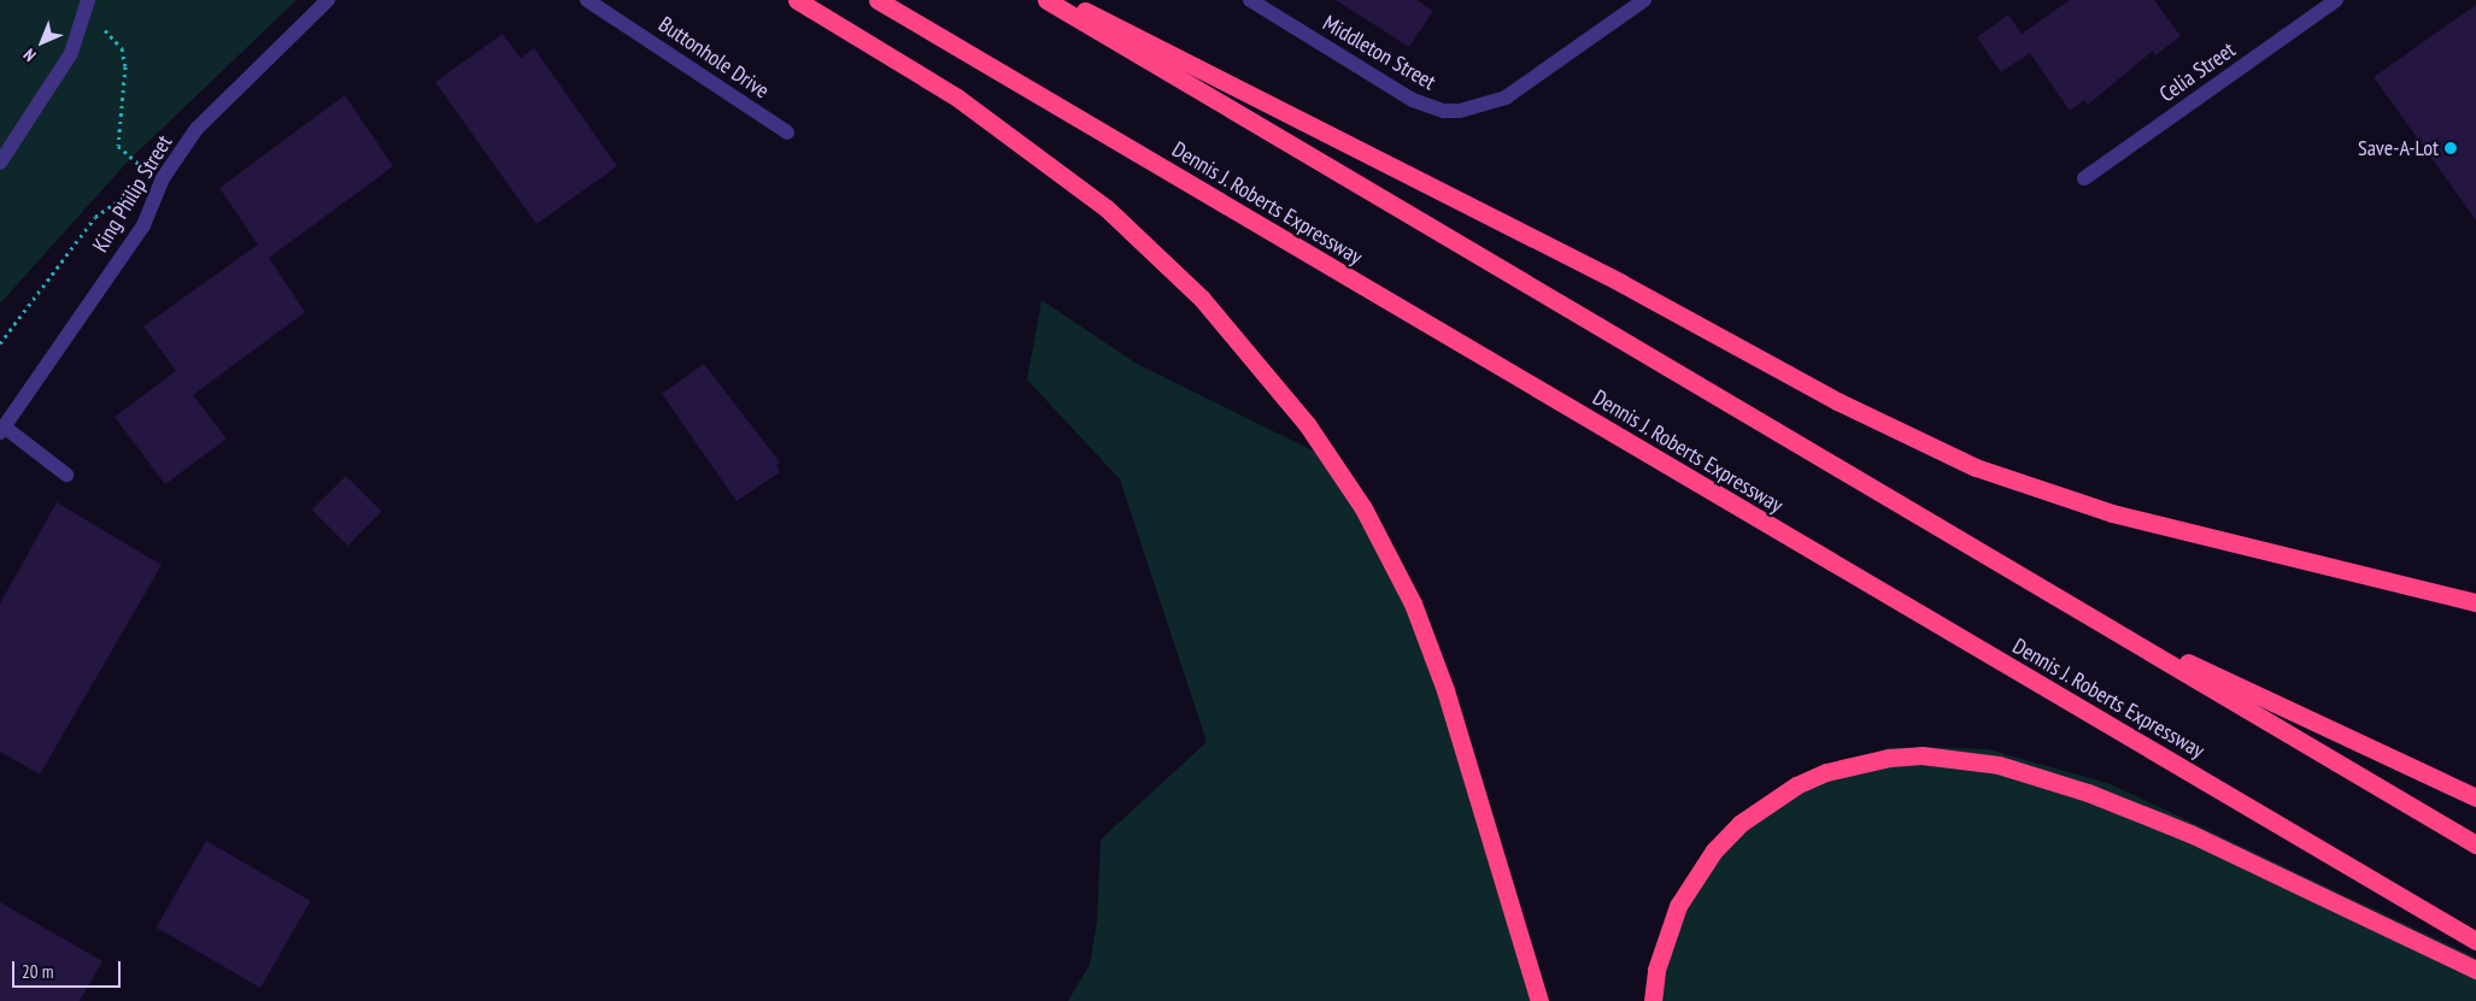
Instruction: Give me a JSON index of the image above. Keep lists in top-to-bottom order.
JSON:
{
  "streets": {
    "highway": ["Dennis J. Roberts Expressway"],
    "street": [
      "Middleton Street",
      "Buttonhole Drive",
      "Celia Street",
      "King Philip Street"
    ]
  },
  "places": ["Save-A-Lot"],
  "scale_bar": "20 m",
  "north": "bottom left"
}
